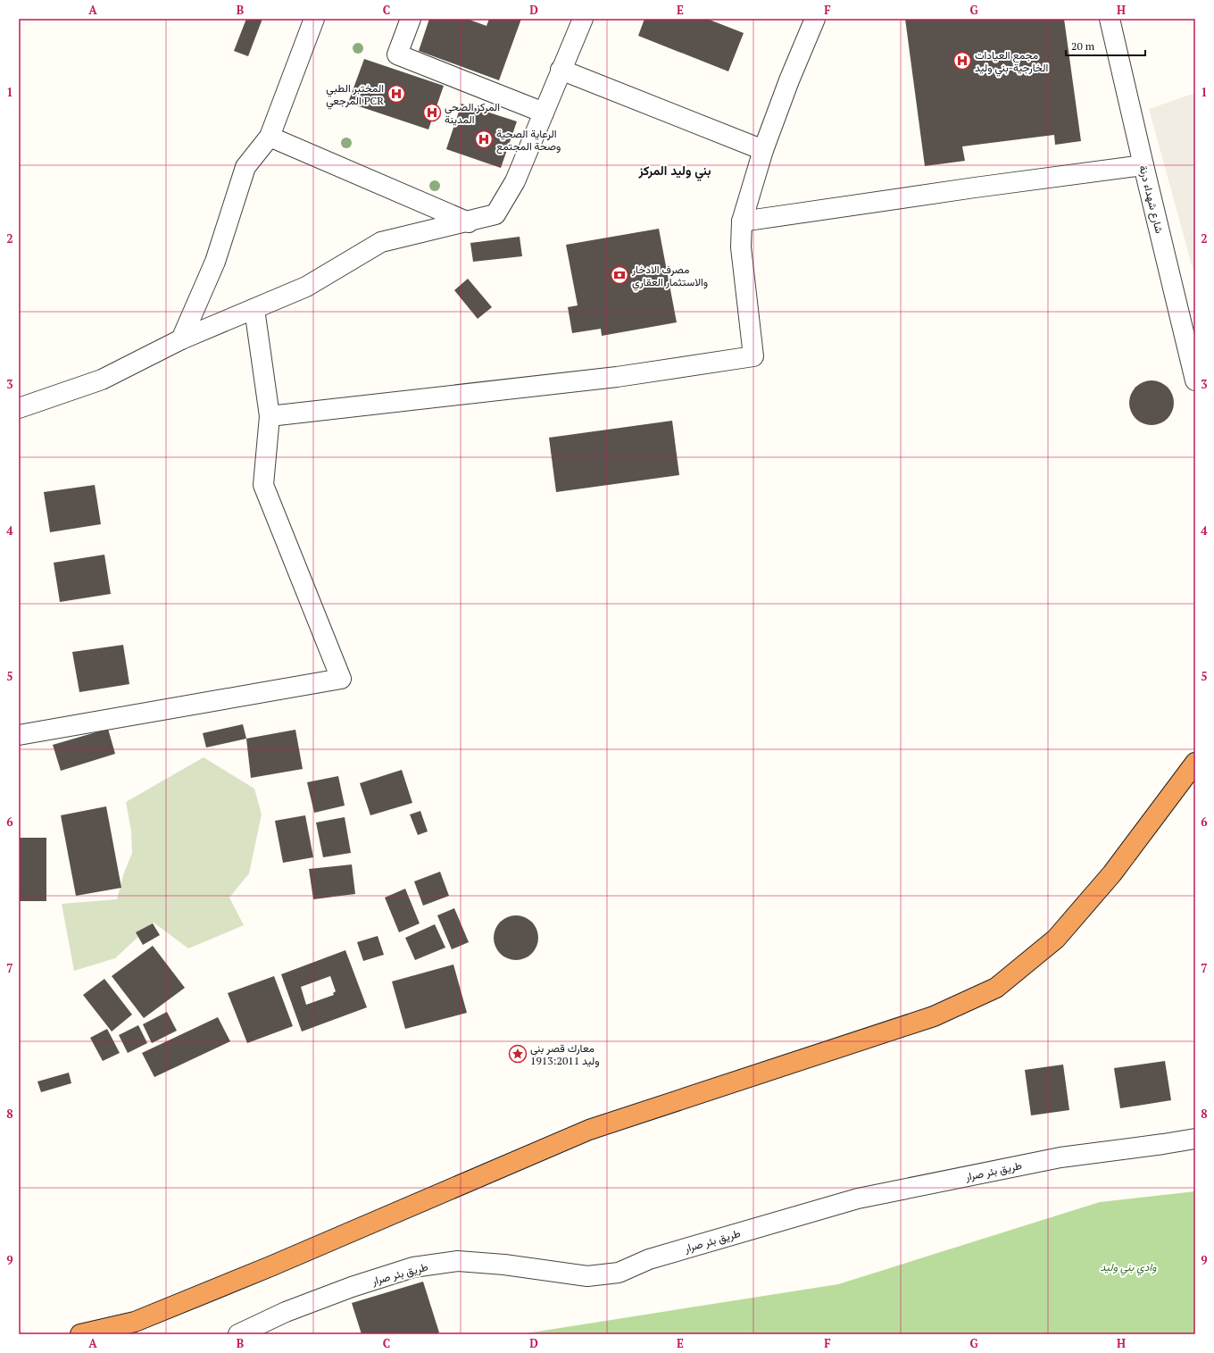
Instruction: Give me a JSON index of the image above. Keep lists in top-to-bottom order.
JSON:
{
  "streets": {
    "street": ["شارع شهداء درنة", "طريق بئر صرار"]
  },
  "districts": ["بني وليد المركز"],
  "parks": ["وادي بني وليد"],
  "places": {
    "hospital": [
      "مجمع العيادات الخارجية-بني وليد",
      "المختبر الطبي المرجعي PCR",
      "المركز الصحي المدينة",
      "الرعاية الصحية وصحة المجتمع"
    ],
    "bank": ["مصرف الادخار والاستثمار العقاري"],
    "place": ["معارك قصر بني وليد 1913:2011"]
  },
  "scale_bar": "20 m",
  "grid": {
    "columns": [
      "A",
      "B",
      "C",
      "D",
      "E",
      "F",
      "G",
      "H"
    ],
    "rows": [
      "1",
      "2",
      "3",
      "4",
      "5",
      "6",
      "7",
      "8",
      "9"
    ]
  }
}
